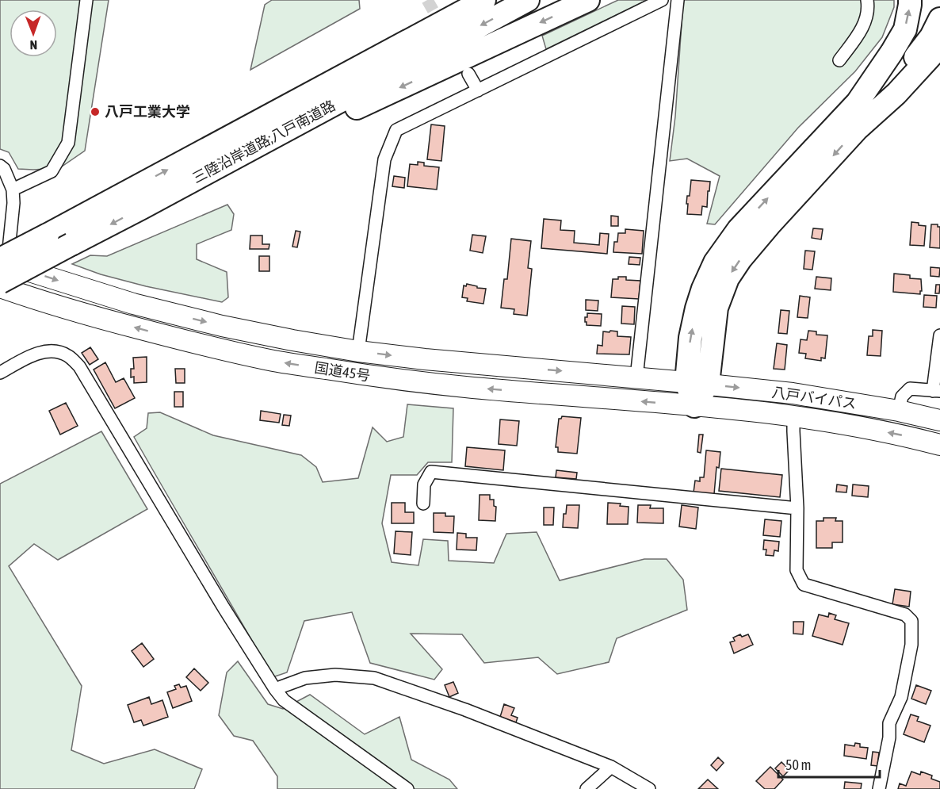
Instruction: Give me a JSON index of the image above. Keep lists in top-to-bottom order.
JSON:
{
  "streets": {
    "highway": ["三陸沿岸道路;八戸南道路", "国道45号", "八戸バイパス"]
  },
  "crossings": [
    ["三陸沿岸道路;八戸南道路", "国道45号"],
    ["国道45号", "八戸バイパス"]
  ],
  "places": ["八戸工業大学"],
  "scale_bar": "50 m",
  "north": "bottom"
}
